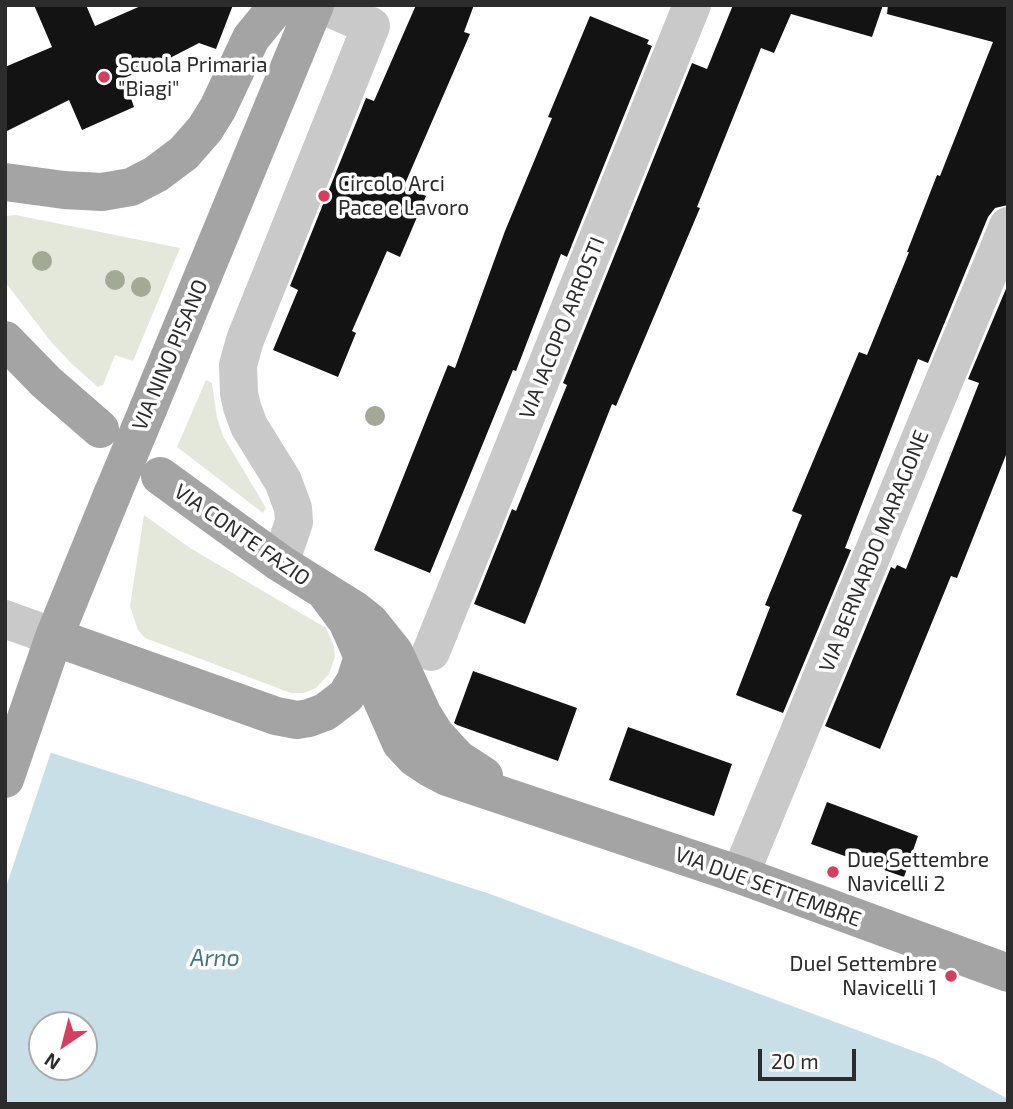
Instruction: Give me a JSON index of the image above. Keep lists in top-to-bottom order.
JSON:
{
  "streets": {
    "main road": ["VIA NINO PISANO", "VIA CONTE FAZIO", "VIA DUE SETTEMBRE"],
    "street": ["VIA IACOPO ARROSTI", "VIA BERNARDO MARAGONE"]
  },
  "crossings": [
    ["VIA CONTE FAZIO", "VIA DUE SETTEMBRE"],
    ["VIA BERNARDO MARAGONE", "VIA DUE SETTEMBRE"]
  ],
  "water": ["Arno"],
  "places": [
    "Scuola Primaria \"Biagi\"",
    "Circolo Arci Pace e Lavoro",
    "Due Settembre Navicelli 2",
    "DueI Settembre Navicelli 1"
  ],
  "scale_bar": "20 m",
  "north": "bottom left"
}
